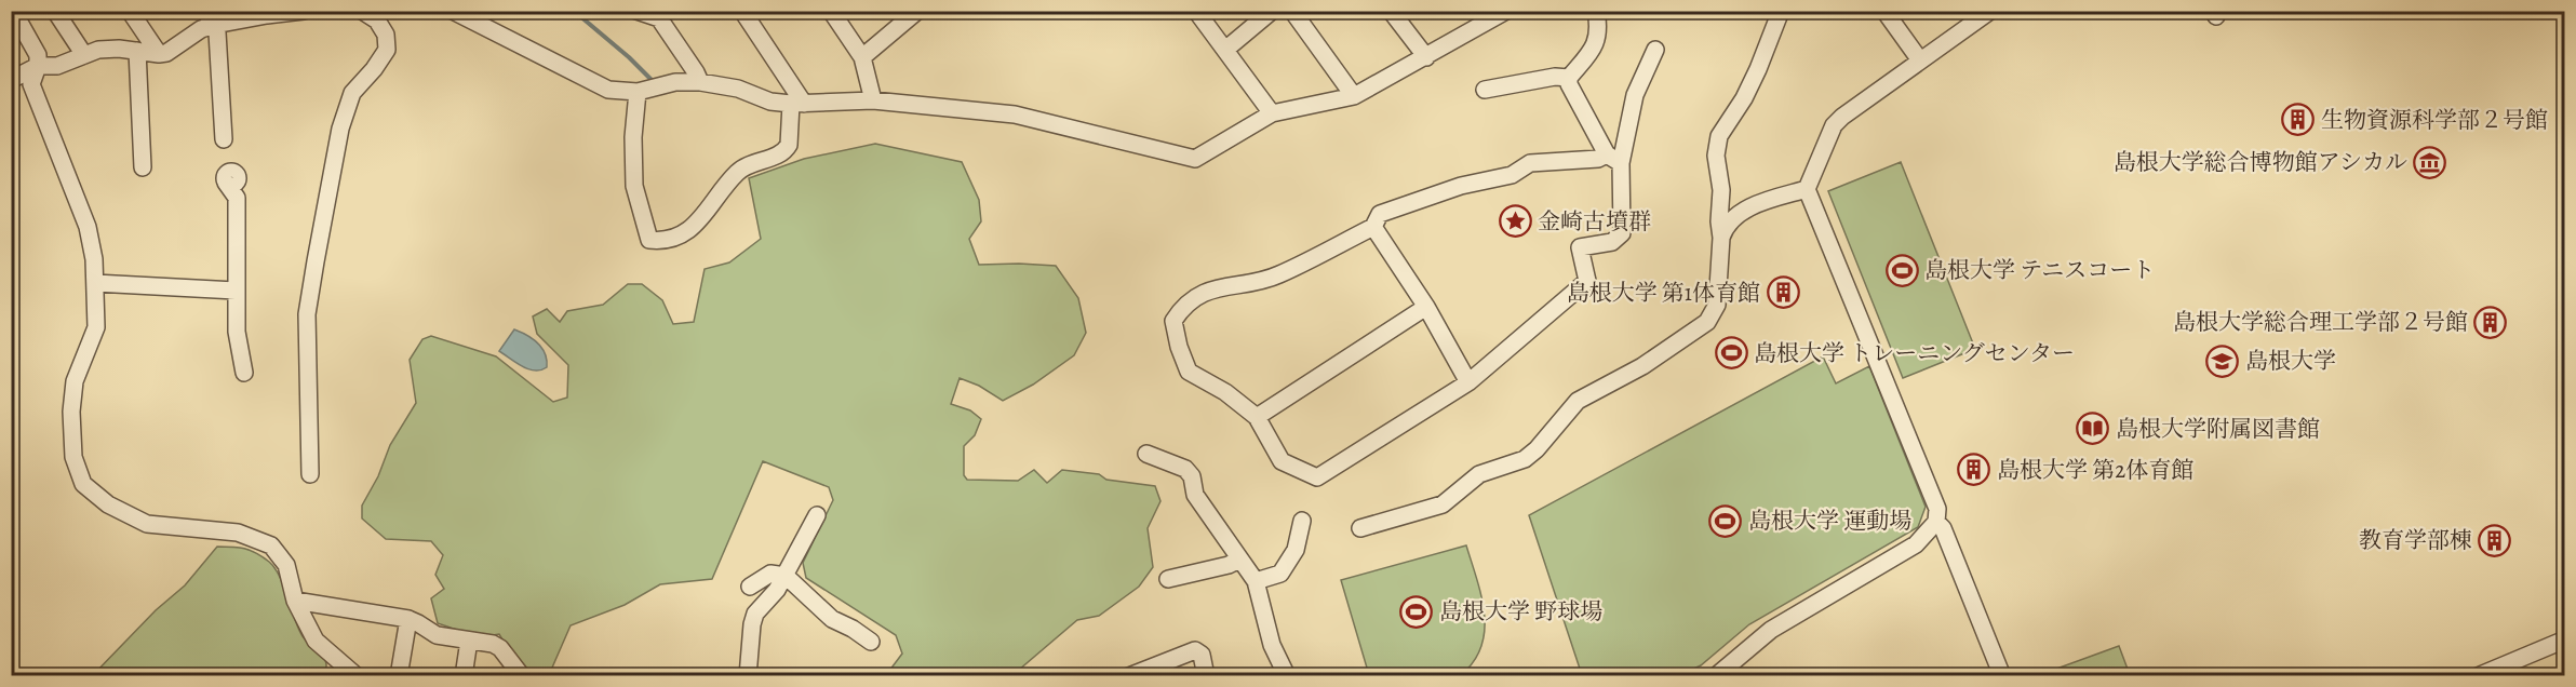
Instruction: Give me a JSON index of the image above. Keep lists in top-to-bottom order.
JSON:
{
  "places": {
    "building": [
      "生物資源科学部２号館",
      "島根大学 第1体育館",
      "島根大学総合理工学部２号館",
      "島根大学 第2体育館",
      "教育学部棟"
    ],
    "museum": ["島根大学総合博物館アシカル"],
    "place": ["金崎古墳群"],
    "sports": [
      "島根大学 テニスコート",
      "島根大学 トレーニングセンター",
      "島根大学 運動場",
      "島根大学 野球場"
    ],
    "school or university": ["島根大学"],
    "library": ["島根大学附属図書館"]
  }
}
